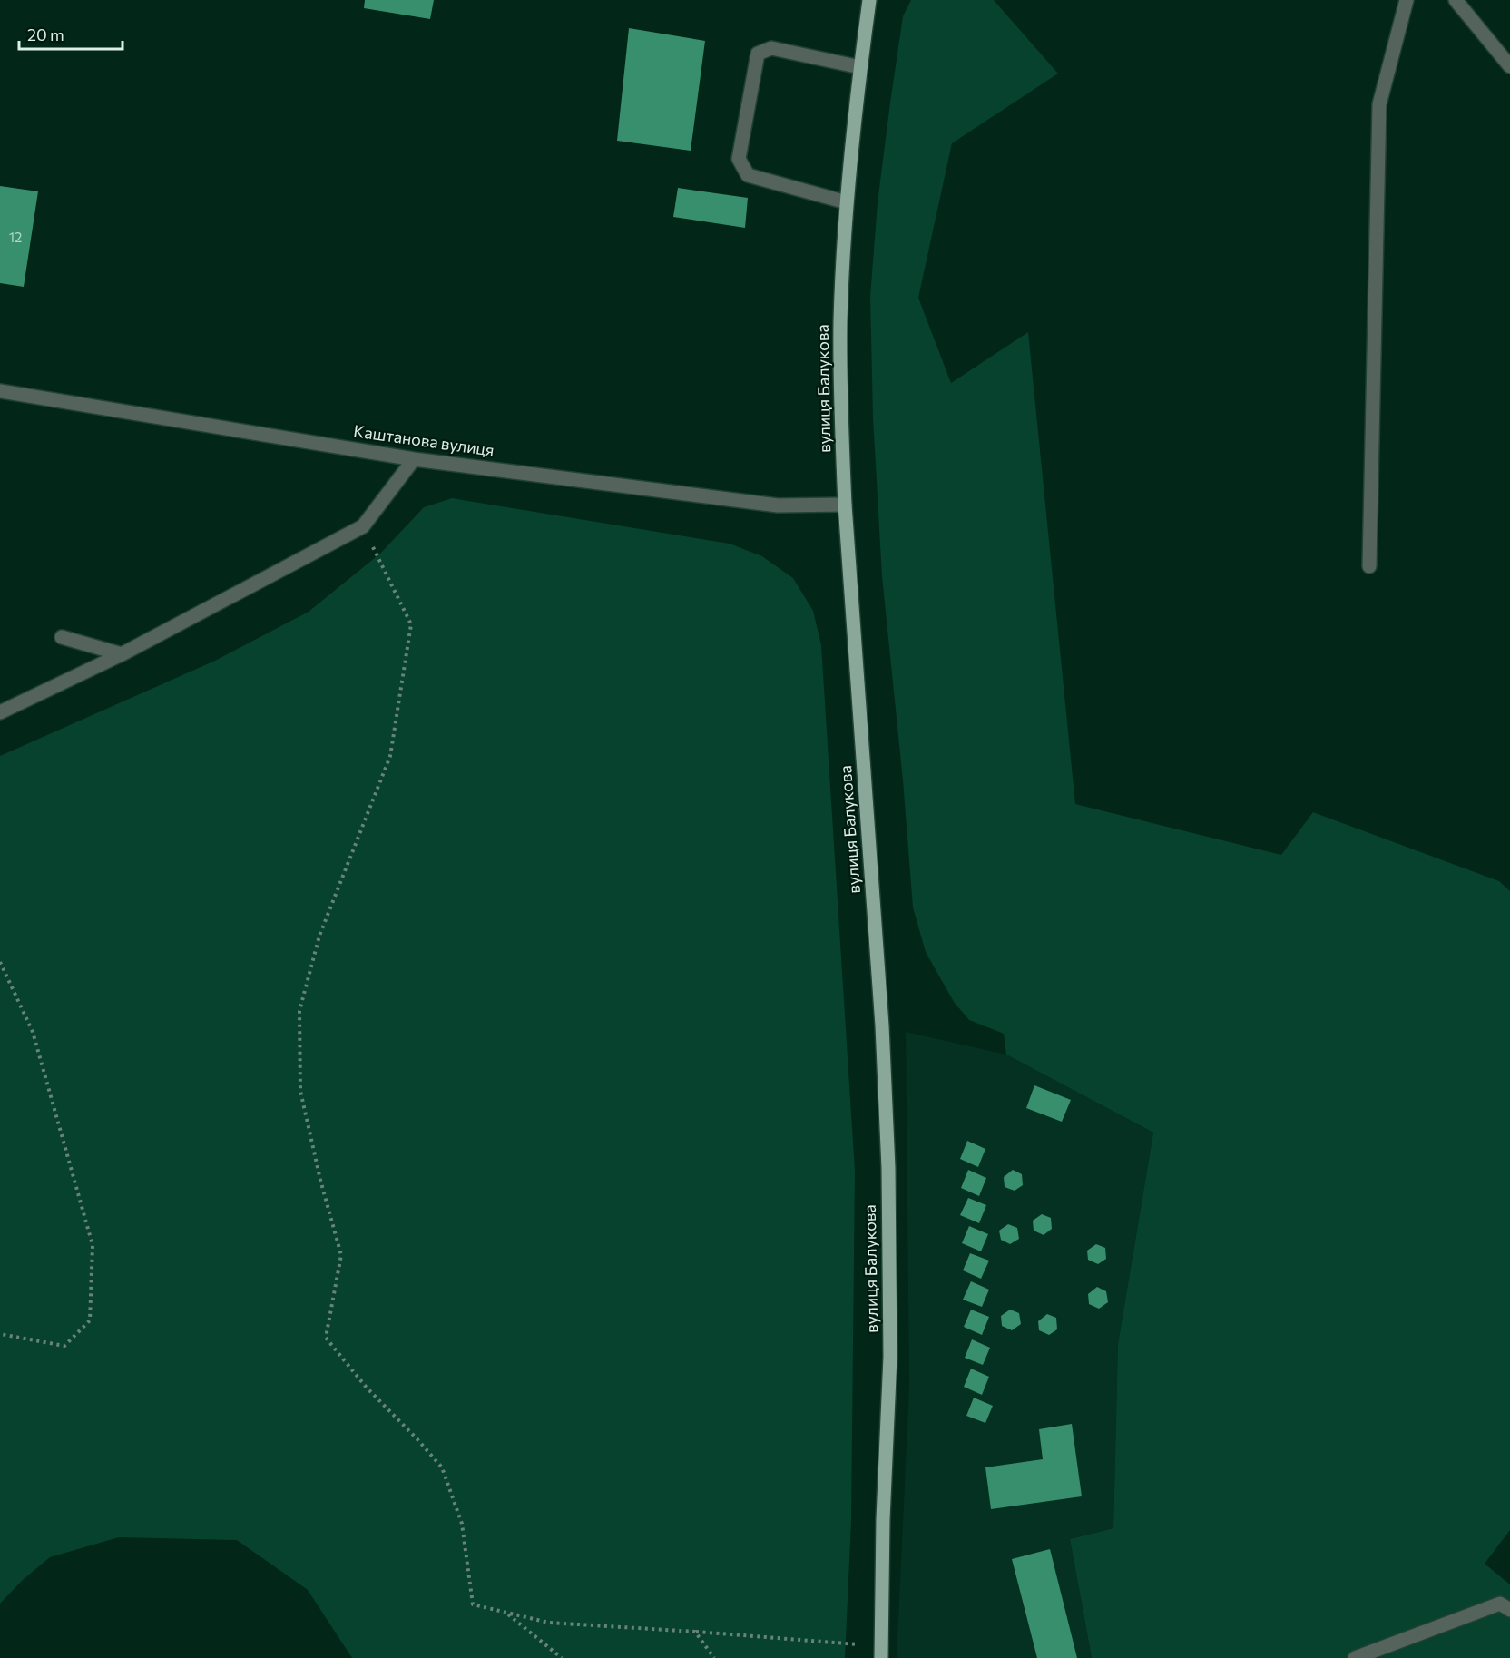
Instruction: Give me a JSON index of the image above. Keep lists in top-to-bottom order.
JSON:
{
  "streets": {
    "main road": ["вулиця Балукова"],
    "street": ["Каштанова вулиця"]
  },
  "crossings": [
    ["вулиця Балукова", "Каштанова вулиця"]
  ],
  "house_numbers": ["12"],
  "scale_bar": "20 m"
}
